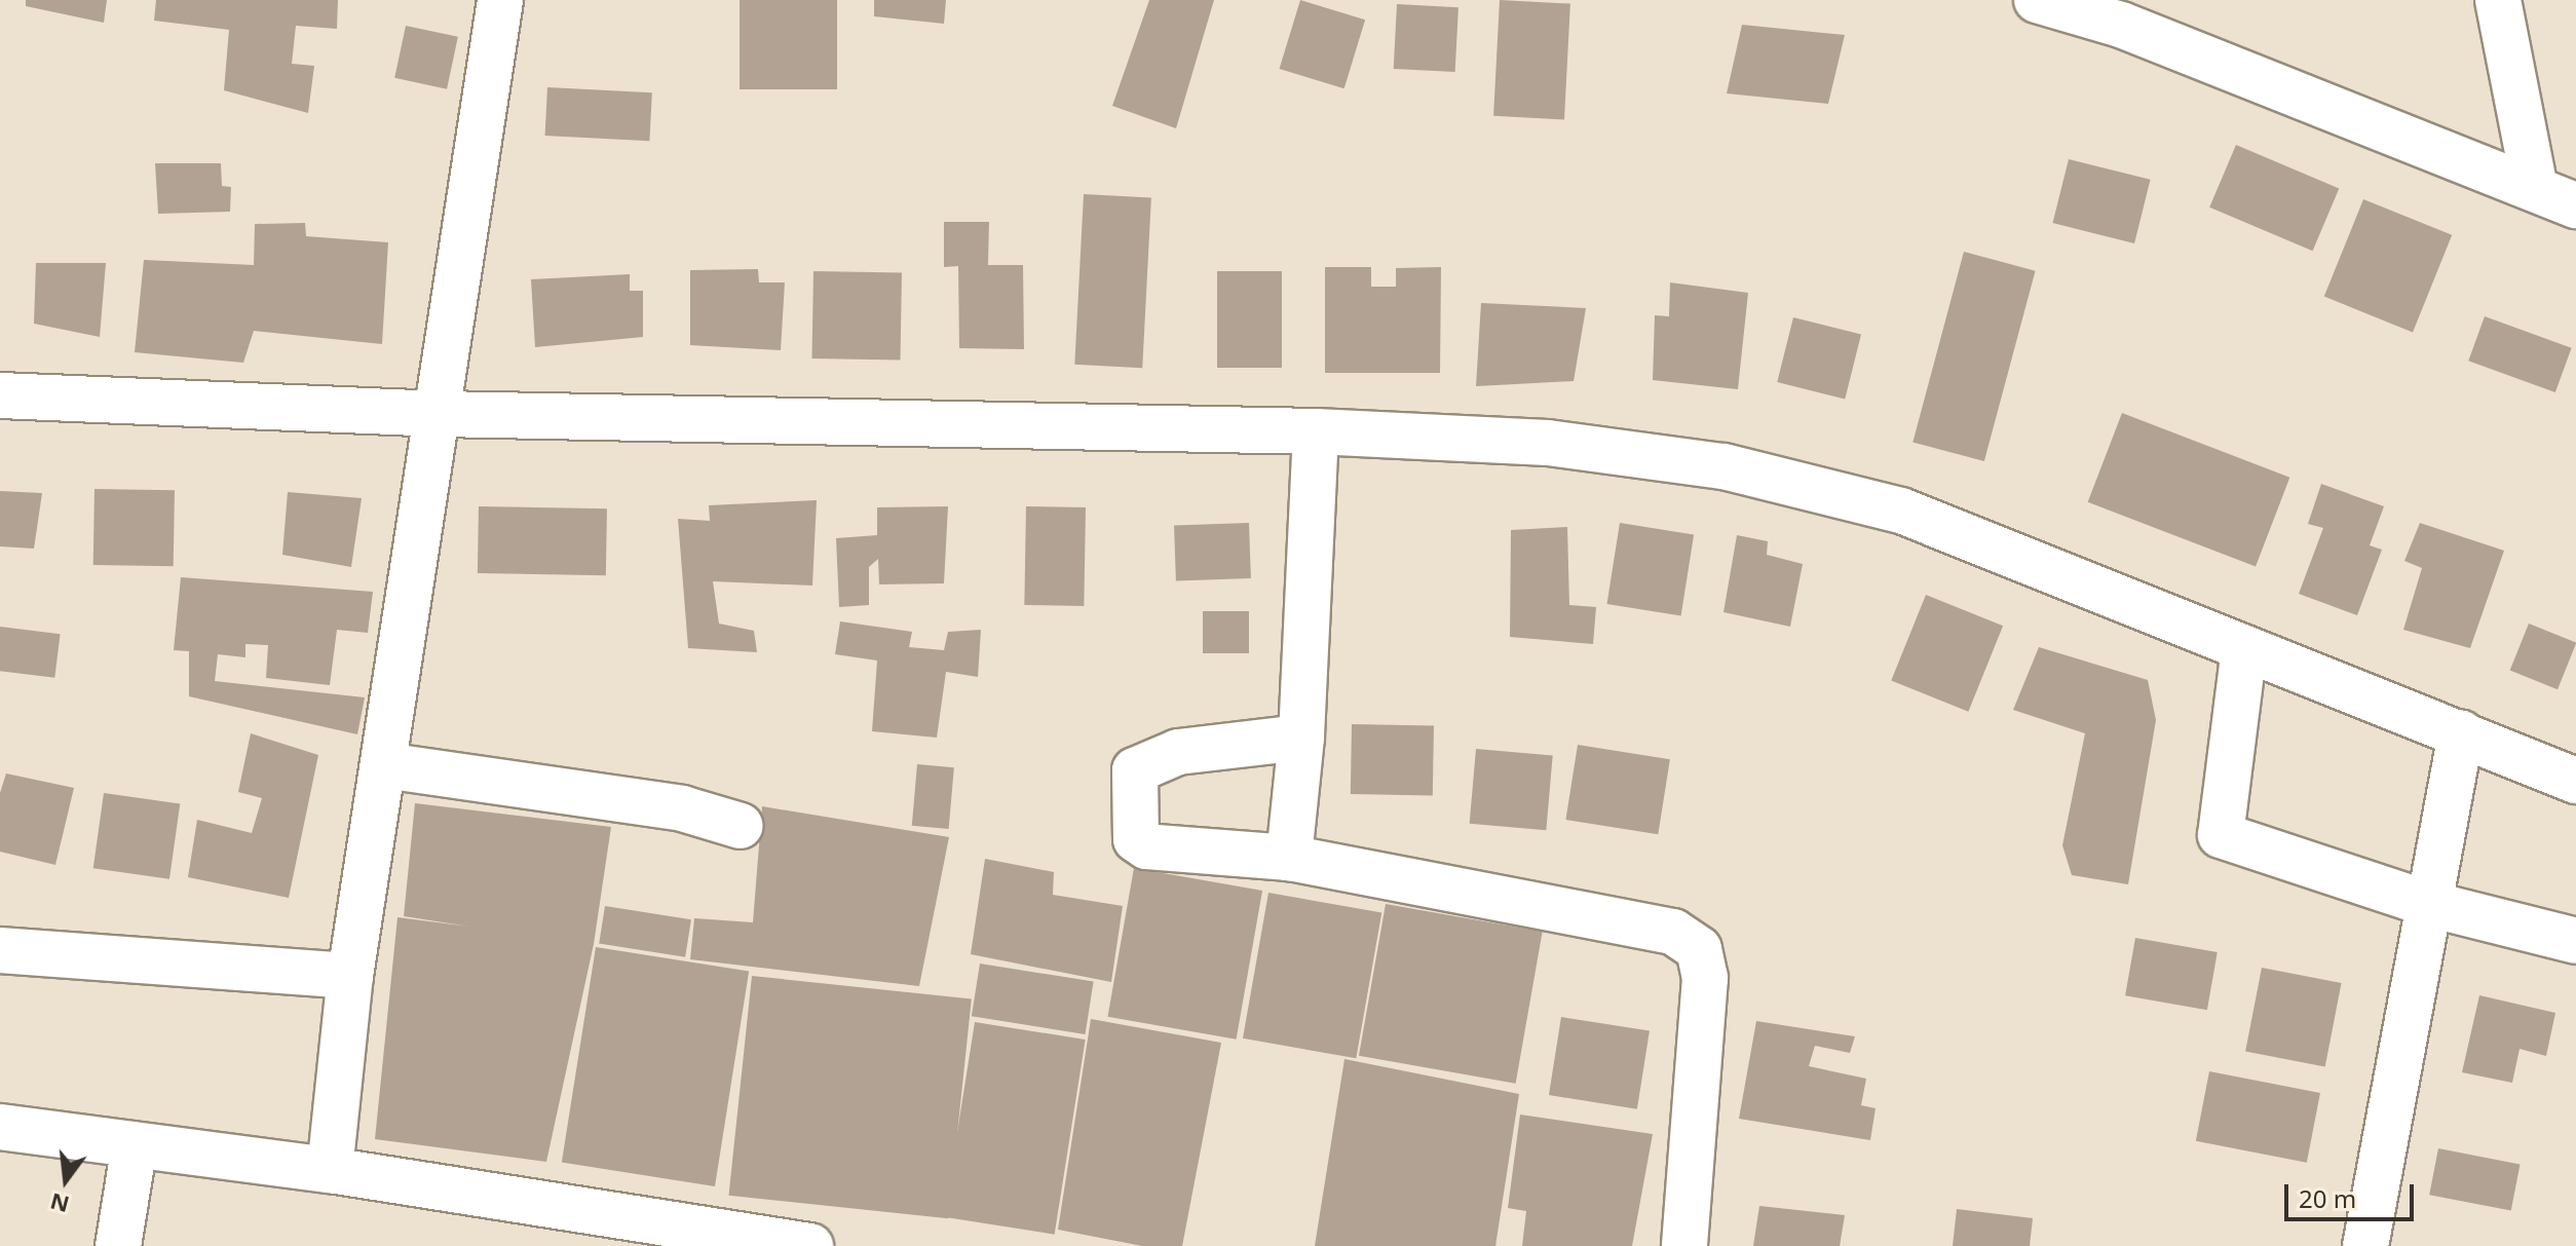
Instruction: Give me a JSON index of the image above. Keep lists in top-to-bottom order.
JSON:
{
  "scale_bar": "20 m",
  "north": "bottom"
}
